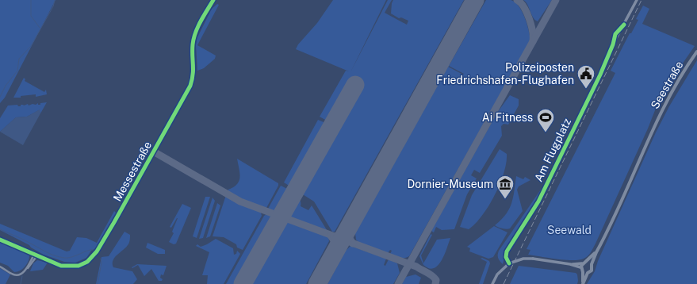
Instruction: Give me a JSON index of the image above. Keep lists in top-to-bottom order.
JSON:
{
  "streets": {
    "main road": ["Seestraße"],
    "street": ["Am Flugplatz", "Messestraße"]
  },
  "parks": ["Seewald"],
  "places": {
    "public building": ["Polizeiposten Friedrichshafen-Flughafen"],
    "sports": ["Ai Fitness"],
    "museum": ["Dornier-Museum"]
  }
}
